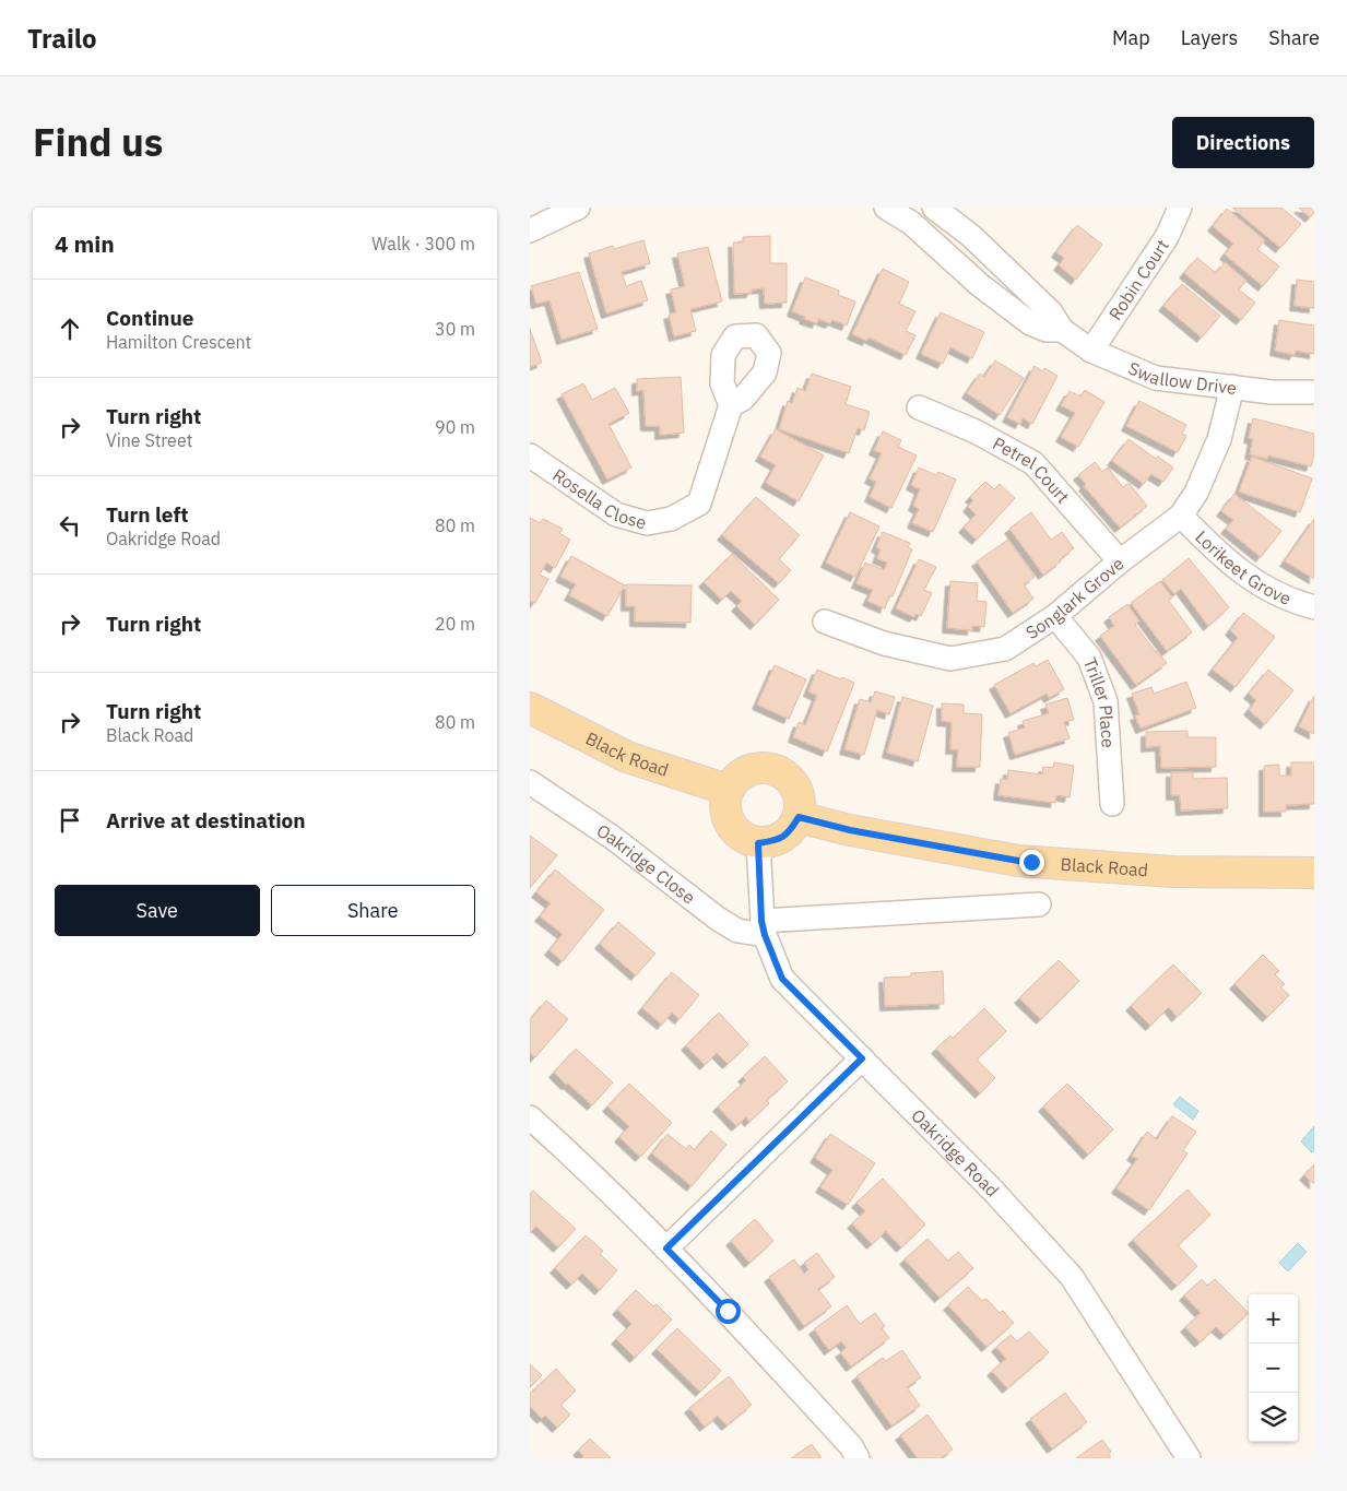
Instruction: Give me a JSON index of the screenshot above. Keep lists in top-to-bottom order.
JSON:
{
  "streets": {
    "main road": ["Black Road"],
    "street": [
      "Robin Court",
      "Swallow Drive",
      "Petrel Court",
      "Rosella Close",
      "Lorikeet Grove",
      "Songlark Grove",
      "Triller Place",
      "Oakridge Close",
      "Oakridge Road"
    ]
  },
  "crossings": [
    ["Robin Court", "Swallow Drive"],
    ["Swallow Drive", "Songlark Grove"],
    ["Petrel Court", "Songlark Grove"],
    ["Lorikeet Grove", "Songlark Grove"],
    ["Songlark Grove", "Triller Place"],
    ["Black Road", "Oakridge Road"],
    ["Oakridge Close", "Oakridge Road"]
  ],
  "page": {
    "header": "Trailo",
    "nav": ["Map", "Layers", "Share"],
    "title": "Find us",
    "buttons": [
      "Directions",
      ["Save", "Share"]
    ],
    "heading": ["4 min", "Walk · 300 m"],
    "list": [
      ["Continue", "Hamilton Crescent", "30 m"],
      ["Turn right", "Vine Street", "90 m"],
      ["Turn left", "Oakridge Road", "80 m"],
      ["Turn right", "20 m"],
      ["Turn right", "Black Road", "80 m"],
      "Arrive at destination"
    ],
    "map_buttons": ["+", "−"]
  }
}
